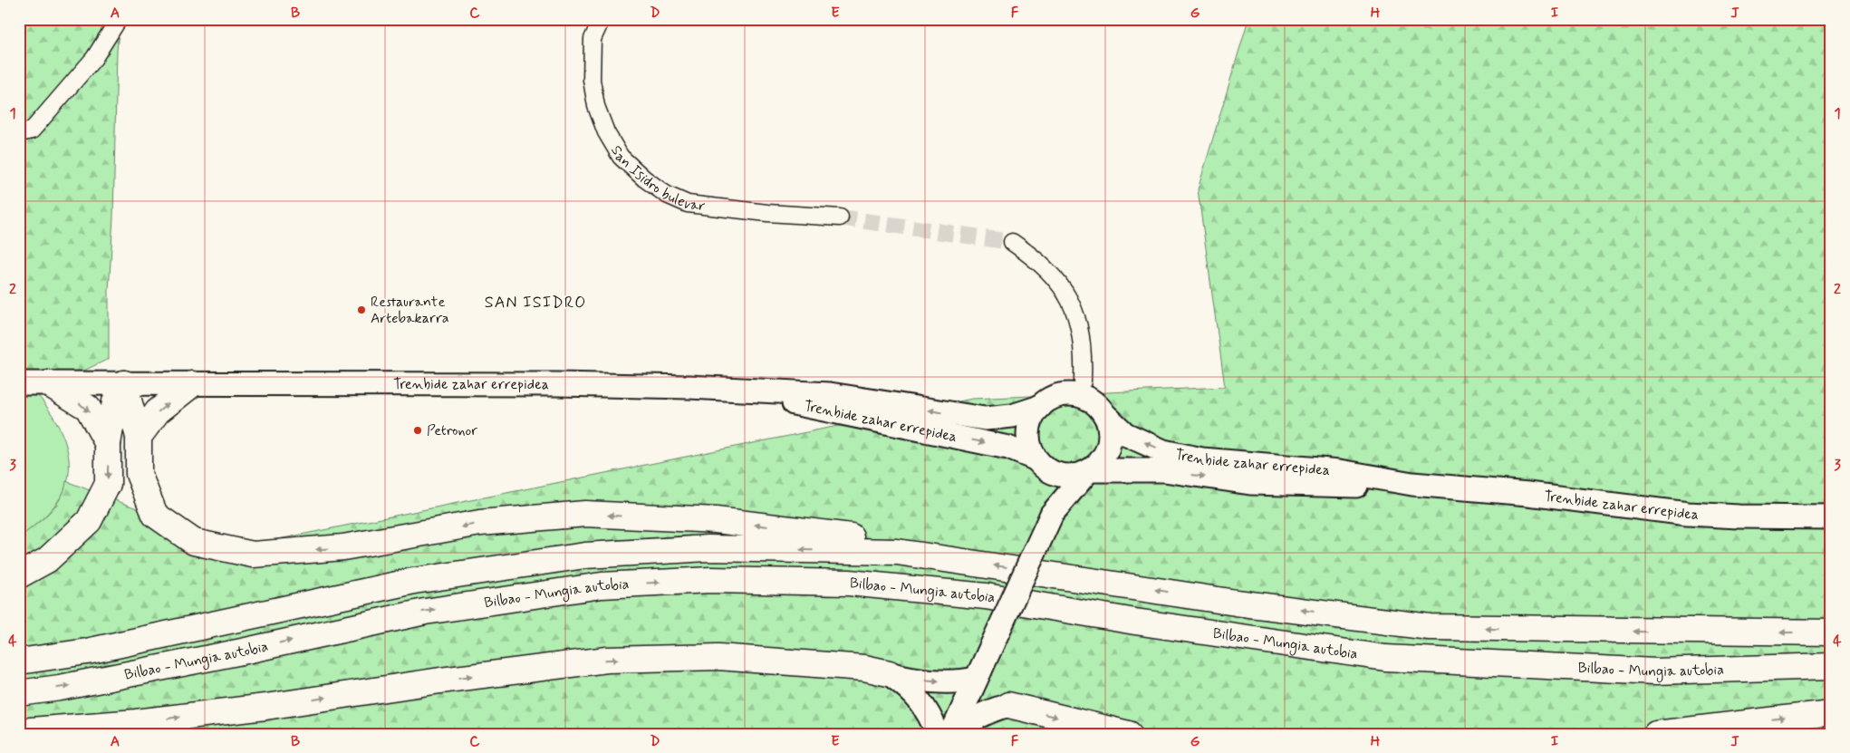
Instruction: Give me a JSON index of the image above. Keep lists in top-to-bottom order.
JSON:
{
  "streets": {
    "highway": ["Bilbao - Mungia autobia"],
    "street": ["San Isidro bulevar", "Trenbide zahar errepidea"]
  },
  "districts": ["SAN ISIDRO"],
  "places": ["Restaurante Artebakarra", "Petronor"],
  "grid": {
    "columns": [
      "A",
      "B",
      "C",
      "D",
      "E",
      "F",
      "G",
      "H",
      "I",
      "J"
    ],
    "rows": [
      "1",
      "2",
      "3",
      "4"
    ]
  }
}
